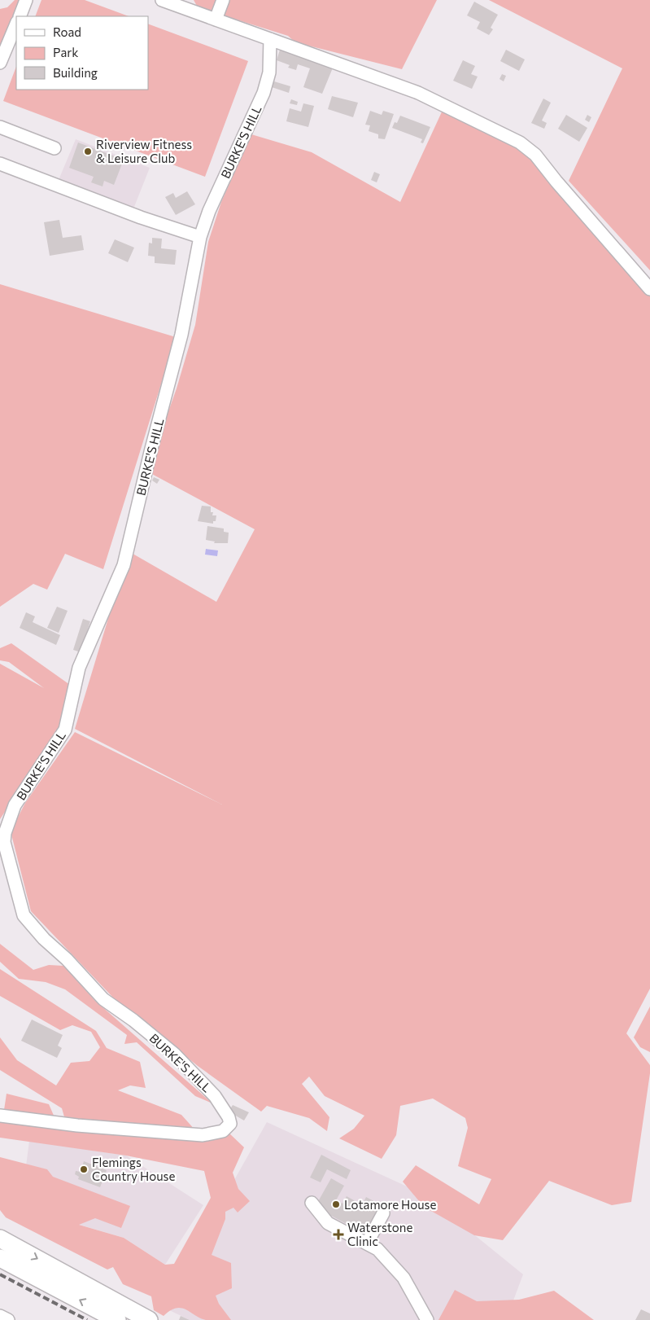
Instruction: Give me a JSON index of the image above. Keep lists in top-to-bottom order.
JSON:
{
  "streets": {
    "street": ["BURKE'S HILL"]
  },
  "places": {
    "other": ["Riverview Fitness & Leisure Club", "Flemings Country House", "Lotamore House"],
    "health": ["Waterstone Clinic"]
  },
  "legend": ["Road", "Park", "Building"]
}
